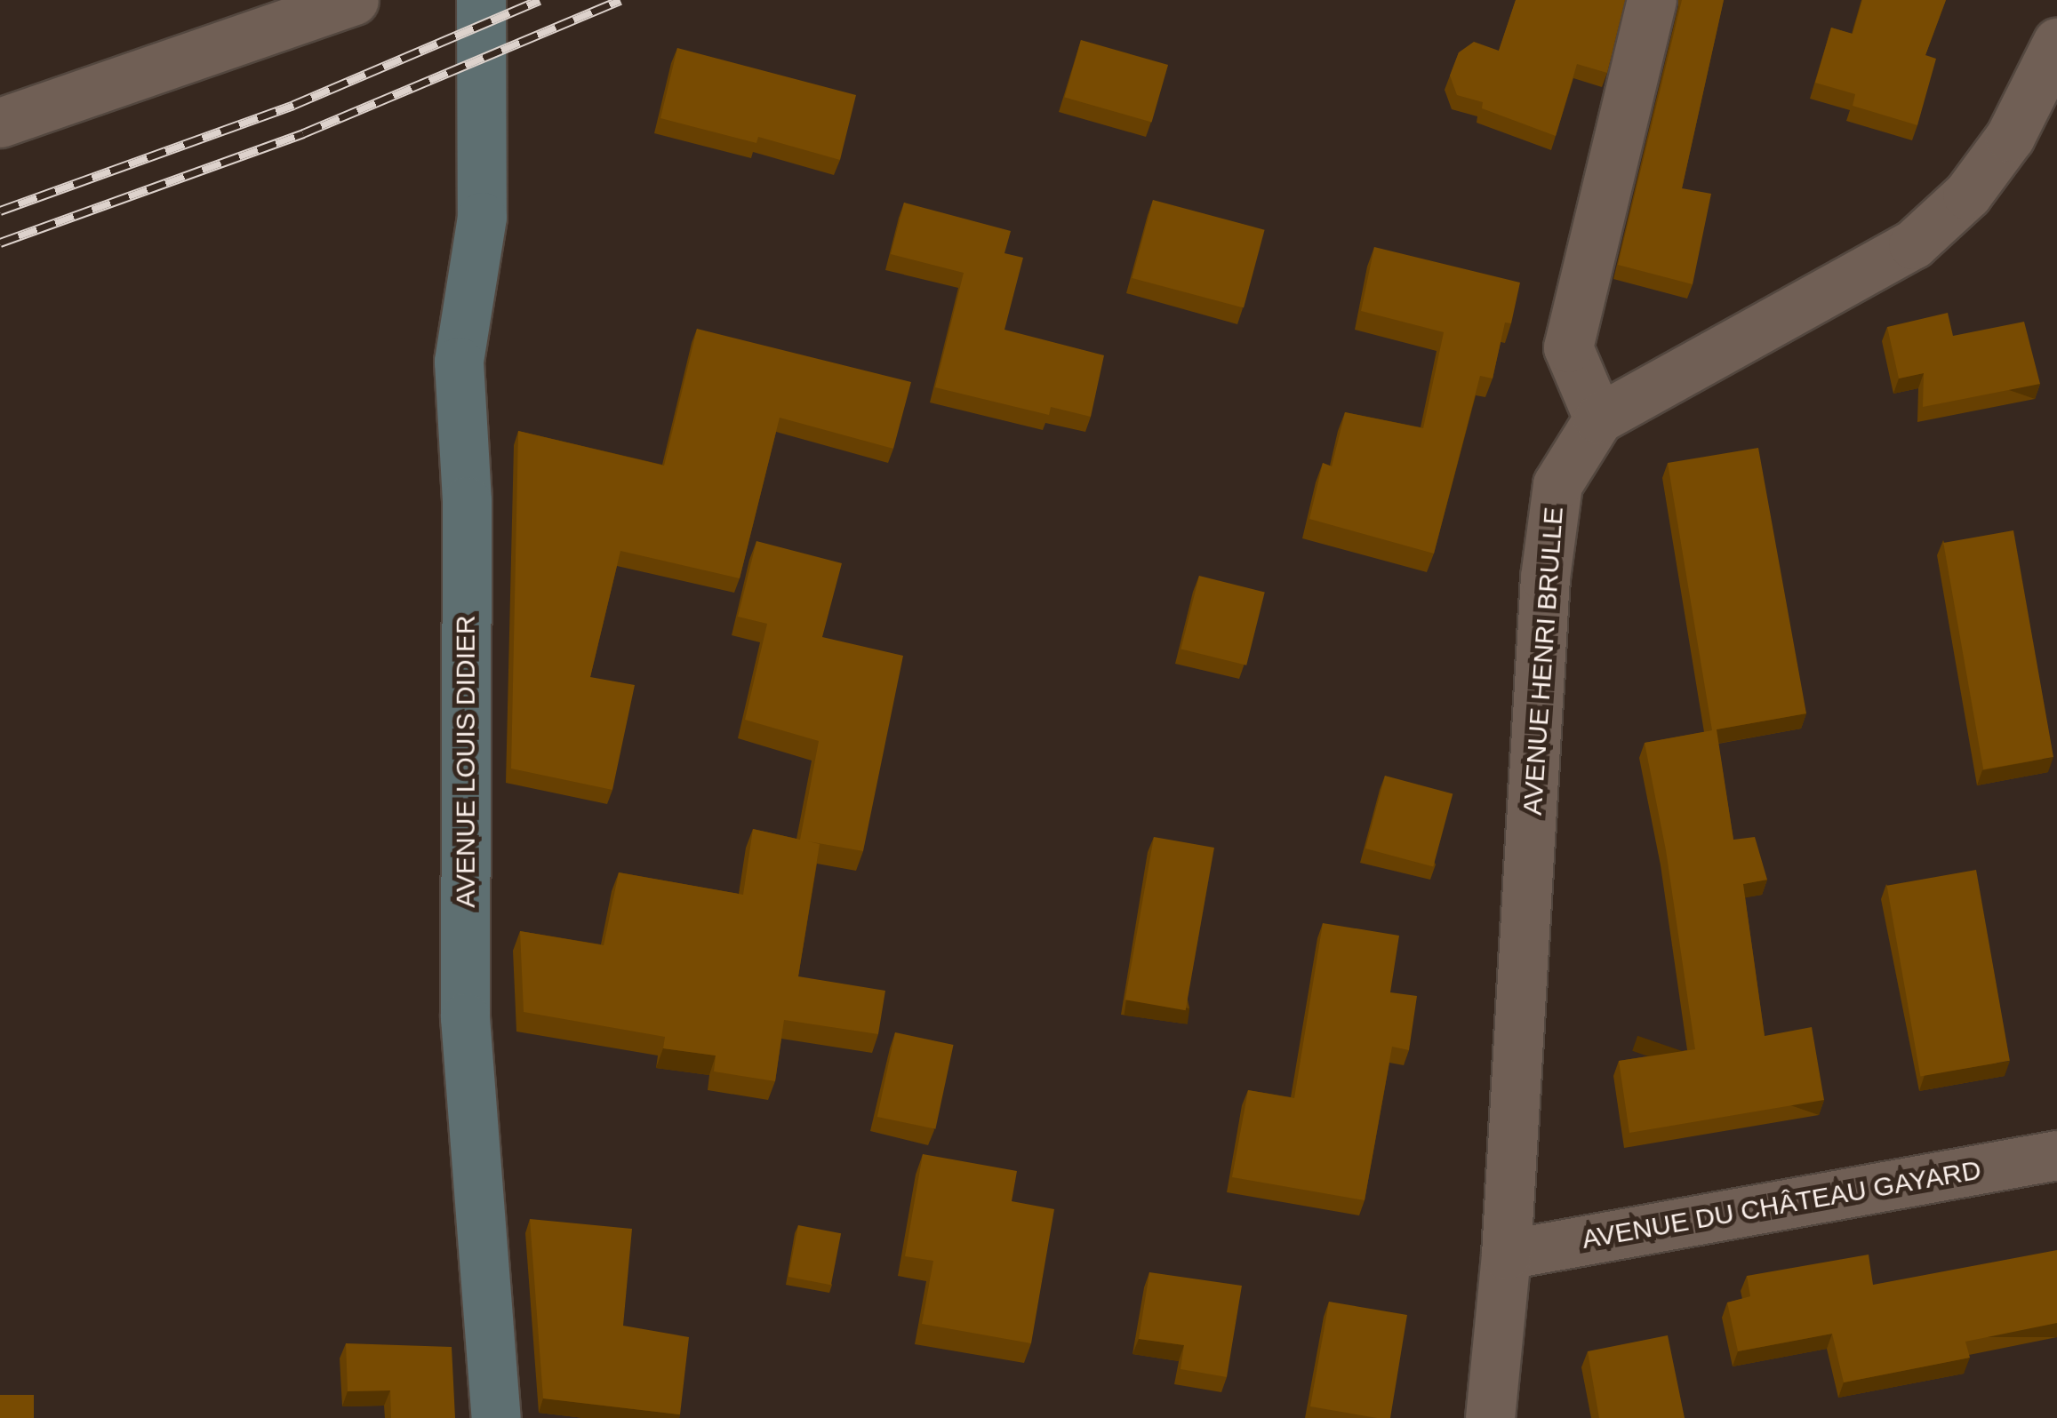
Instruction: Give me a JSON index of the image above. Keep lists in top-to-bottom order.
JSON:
{
  "streets": {
    "main road": ["AVENUE LOUIS DIDIER"],
    "street": ["AVENUE HENRI BRULLE", "AVENUE DU CHÂTEAU GAYARD"]
  },
  "crossings": [
    ["AVENUE HENRI BRULLE", "AVENUE DU CHÂTEAU GAYARD"]
  ]
}
